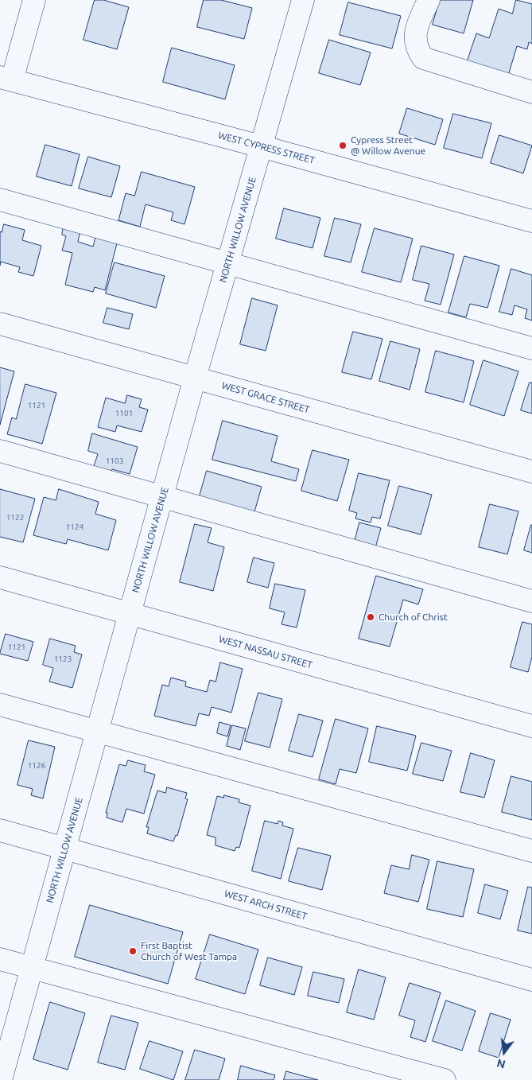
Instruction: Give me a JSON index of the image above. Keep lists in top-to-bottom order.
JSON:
{
  "streets": {
    "street": [
      "WEST CYPRESS STREET",
      "NORTH WILLOW AVENUE",
      "WEST GRACE STREET",
      "WEST NASSAU STREET",
      "WEST ARCH STREET"
    ]
  },
  "crossings": [
    ["WEST CYPRESS STREET", "NORTH WILLOW AVENUE"],
    ["NORTH WILLOW AVENUE", "WEST GRACE STREET"],
    ["NORTH WILLOW AVENUE", "WEST NASSAU STREET"],
    ["NORTH WILLOW AVENUE", "WEST ARCH STREET"]
  ],
  "places": ["Cypress Street @ Willow Avenue", "Church of Christ", "First Baptist Church of West Tampa"],
  "house_numbers": [
    "1121",
    "1101",
    "1103",
    "1122",
    "1124",
    "1121",
    "1123",
    "1126"
  ],
  "north": "bottom"
}
